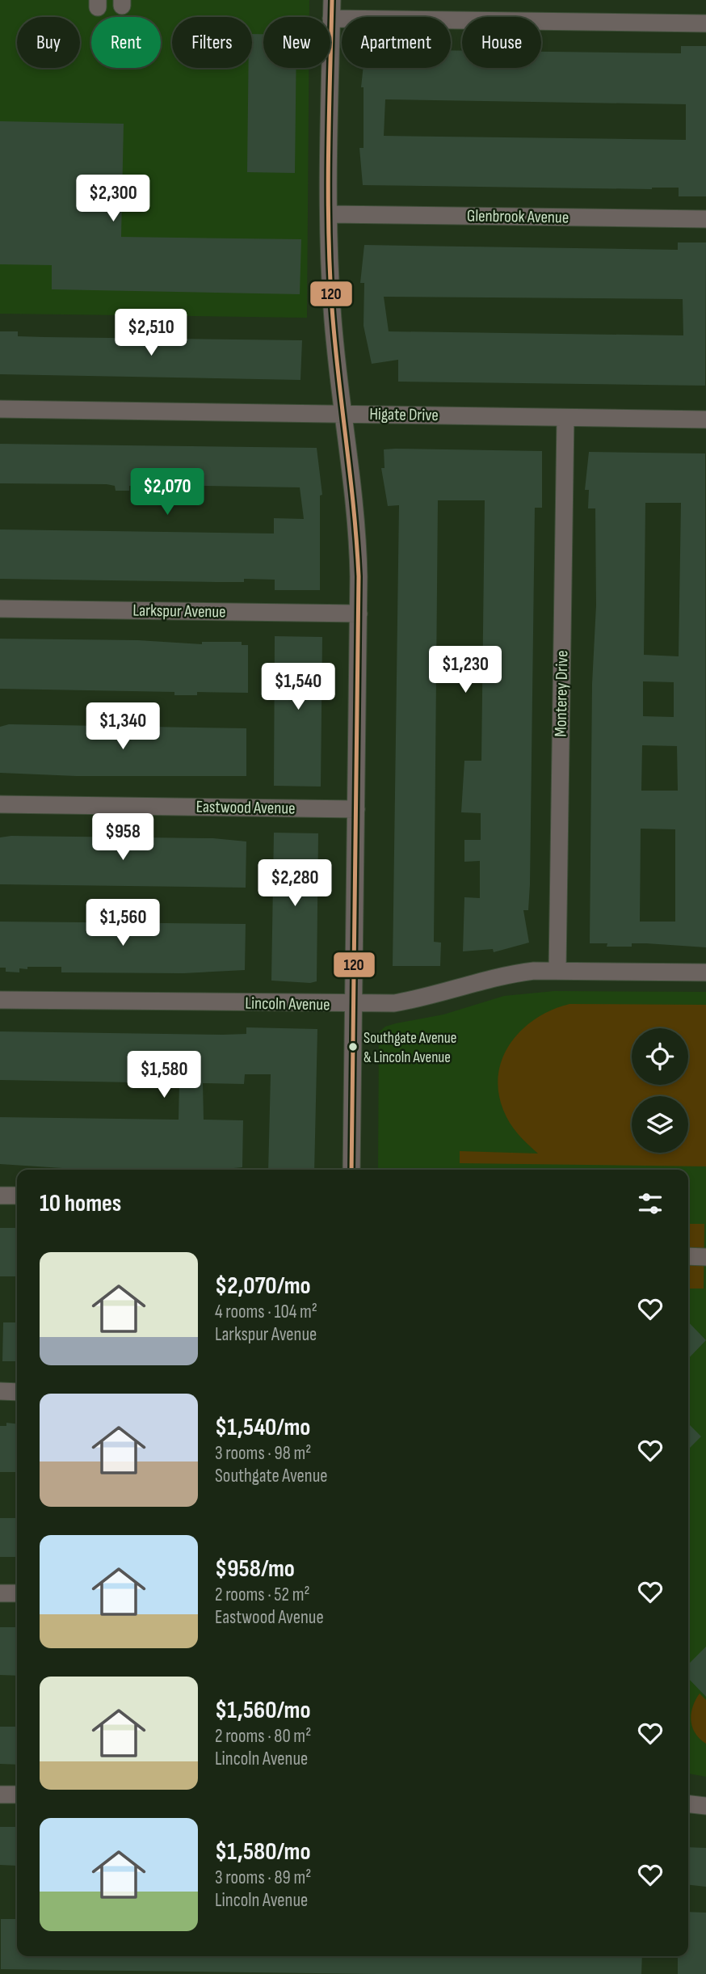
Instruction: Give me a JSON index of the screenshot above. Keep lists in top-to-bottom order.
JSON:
{
  "streets": {
    "street": [
      "Glenbrook Avenue",
      "Higate Drive",
      "Larkspur Avenue",
      "Monterey Drive",
      "Eastwood Avenue",
      "Lincoln Avenue"
    ]
  },
  "crossings": [
    ["Higate Drive", "Monterey Drive"],
    ["Monterey Drive", "Lincoln Avenue"]
  ],
  "places": ["Southgate Avenue & Lincoln Avenue"],
  "lines": ["transit line 120"],
  "page": {
    "chip": [
      "Buy",
      "Rent",
      "Filters",
      "New",
      "Apartment",
      "House"
    ],
    "price": [
      "$2,300",
      "$2,510",
      "$2,070",
      "$1,230",
      "$1,540",
      "$1,340",
      "$958",
      "$2,280",
      "$1,560",
      "$1,580"
    ],
    "heading": "10 homes",
    "list": [
      {
        "name": "$2,070/mo",
        "note": "4 rooms · 104 m² · Larkspur Avenue"
      },
      {
        "name": "$1,540/mo",
        "note": "3 rooms · 98 m² · Southgate Avenue"
      },
      {
        "name": "$958/mo",
        "note": "2 rooms · 52 m² · Eastwood Avenue"
      },
      {
        "name": "$1,560/mo",
        "note": "2 rooms · 80 m² · Lincoln Avenue"
      },
      {
        "name": "$1,580/mo",
        "note": "3 rooms · 89 m² · Lincoln Avenue"
      }
    ]
  }
}
